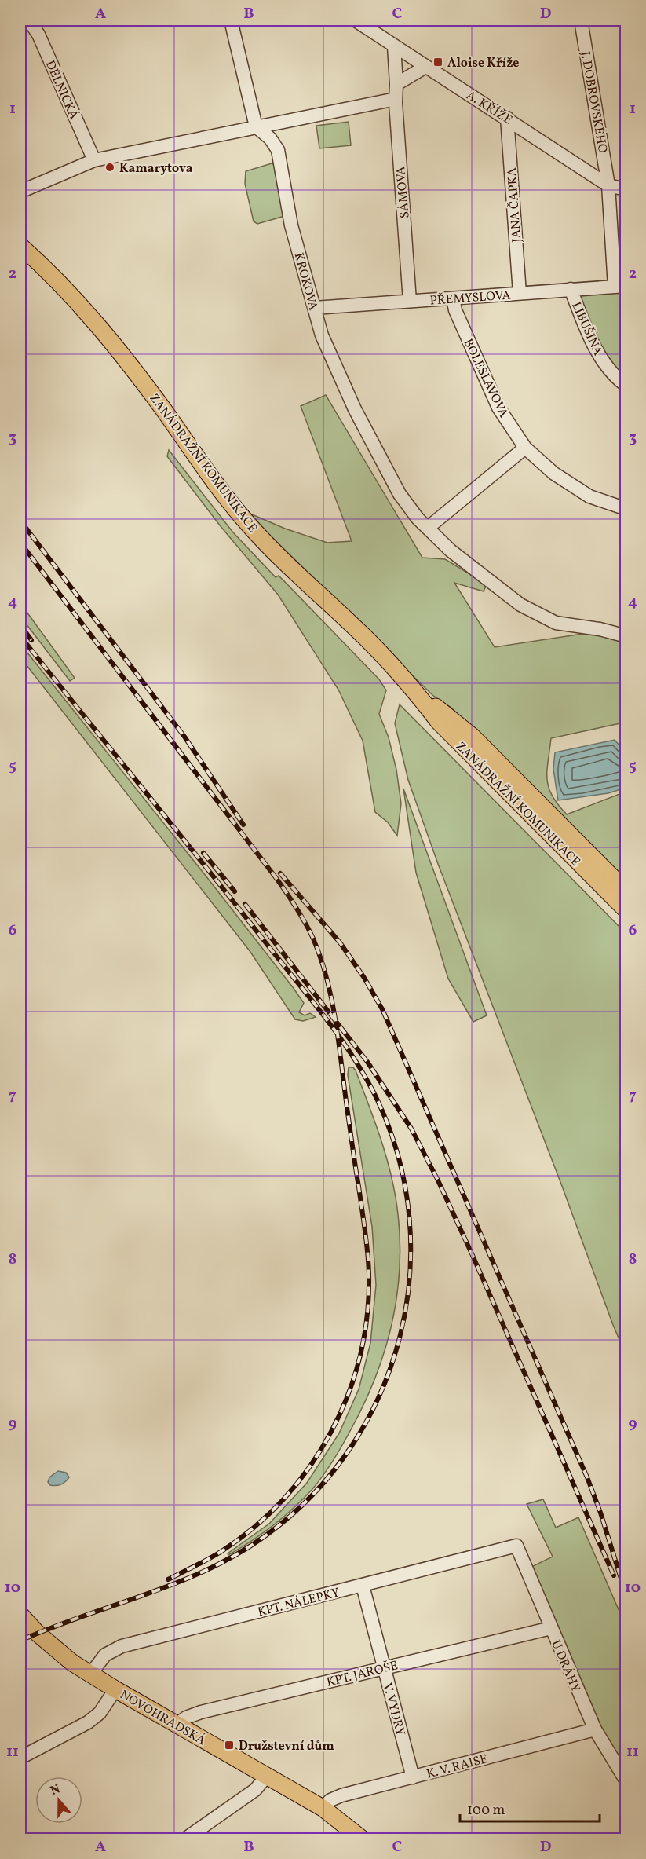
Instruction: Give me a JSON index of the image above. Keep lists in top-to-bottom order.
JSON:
{
  "streets": {
    "main road": ["ZANÁDRAŽNÍ KOMUNIKACE", "NOVOHRADSKÁ"],
    "street": [
      "DĚLNICKÁ",
      "J. DOBROVSKÉHO",
      "A. KŘÍŽE",
      "SÁMOVA",
      "JANA ČAPKA",
      "KROKOVA",
      "PŘEMYSLOVA",
      "LIBUŠINA",
      "BOLESLAVOVA",
      "KPT. NÁLEPKY",
      "U DRÁHY",
      "KPT. JAROŠE",
      "V. VYDRY",
      "K. V. RAISE"
    ]
  },
  "crossings": [
    ["J. DOBROVSKÉHO", "A. KŘÍŽE"],
    ["J. DOBROVSKÉHO", "PŘEMYSLOVA"],
    ["A. KŘÍŽE", "SÁMOVA"],
    ["A. KŘÍŽE", "JANA ČAPKA"],
    ["SÁMOVA", "PŘEMYSLOVA"],
    ["JANA ČAPKA", "PŘEMYSLOVA"],
    ["KROKOVA", "PŘEMYSLOVA"],
    ["PŘEMYSLOVA", "LIBUŠINA"],
    ["PŘEMYSLOVA", "BOLESLAVOVA"],
    ["KPT. NÁLEPKY", "U DRÁHY"],
    ["KPT. NÁLEPKY", "V. VYDRY"],
    ["KPT. NÁLEPKY", "NOVOHRADSKÁ"],
    ["U DRÁHY", "KPT. JAROŠE"],
    ["U DRÁHY", "K. V. RAISE"],
    ["KPT. JAROŠE", "V. VYDRY"],
    ["KPT. JAROŠE", "NOVOHRADSKÁ"],
    ["V. VYDRY", "K. V. RAISE"],
    ["NOVOHRADSKÁ", "K. V. RAISE"]
  ],
  "places": {
    "transit": ["Aloise Kříže", "Družstevní dům"],
    "other": ["Kamarytova"]
  },
  "scale_bar": "100 m",
  "north": "top",
  "grid": {
    "columns": [
      "A",
      "B",
      "C",
      "D"
    ],
    "rows": [
      "1",
      "2",
      "3",
      "4",
      "5",
      "6",
      "7",
      "8",
      "9",
      "10",
      "11"
    ]
  }
}
